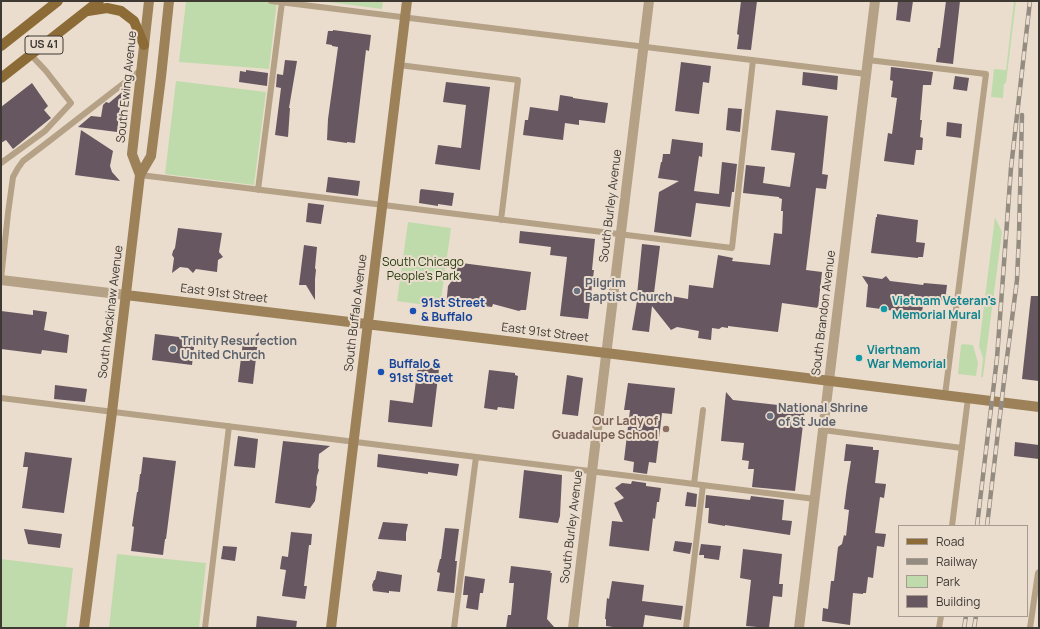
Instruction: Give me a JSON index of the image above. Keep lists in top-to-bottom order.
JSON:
{
  "streets": {
    "main road": ["US 41"],
    "street": [
      "South Ewing Avenue",
      "South Burley Avenue",
      "East 91st Street",
      "South Mackinaw Avenue",
      "South Buffalo Avenue",
      "South Brandon Avenue"
    ]
  },
  "crossings": [
    ["South Ewing Avenue", "South Mackinaw Avenue"],
    ["South Burley Avenue", "East 91st Street"],
    ["East 91st Street", "South Mackinaw Avenue"],
    ["East 91st Street", "South Buffalo Avenue"],
    ["East 91st Street", "South Brandon Avenue"]
  ],
  "parks": ["South Chicago People's Park"],
  "places": [
    "Pilgrim Baptist Church",
    "Vietnam Veteran's Memorial Mural",
    "91st Street & Buffalo",
    "Trinity Resurrection United Church",
    "Viertnam War Memorial",
    "Buffalo & 91st Street",
    "National Shrine of St Jude",
    "Our Lady of Guadalupe School"
  ],
  "legend": [
    "Road",
    "Railway",
    "Park",
    "Building"
  ]
}
